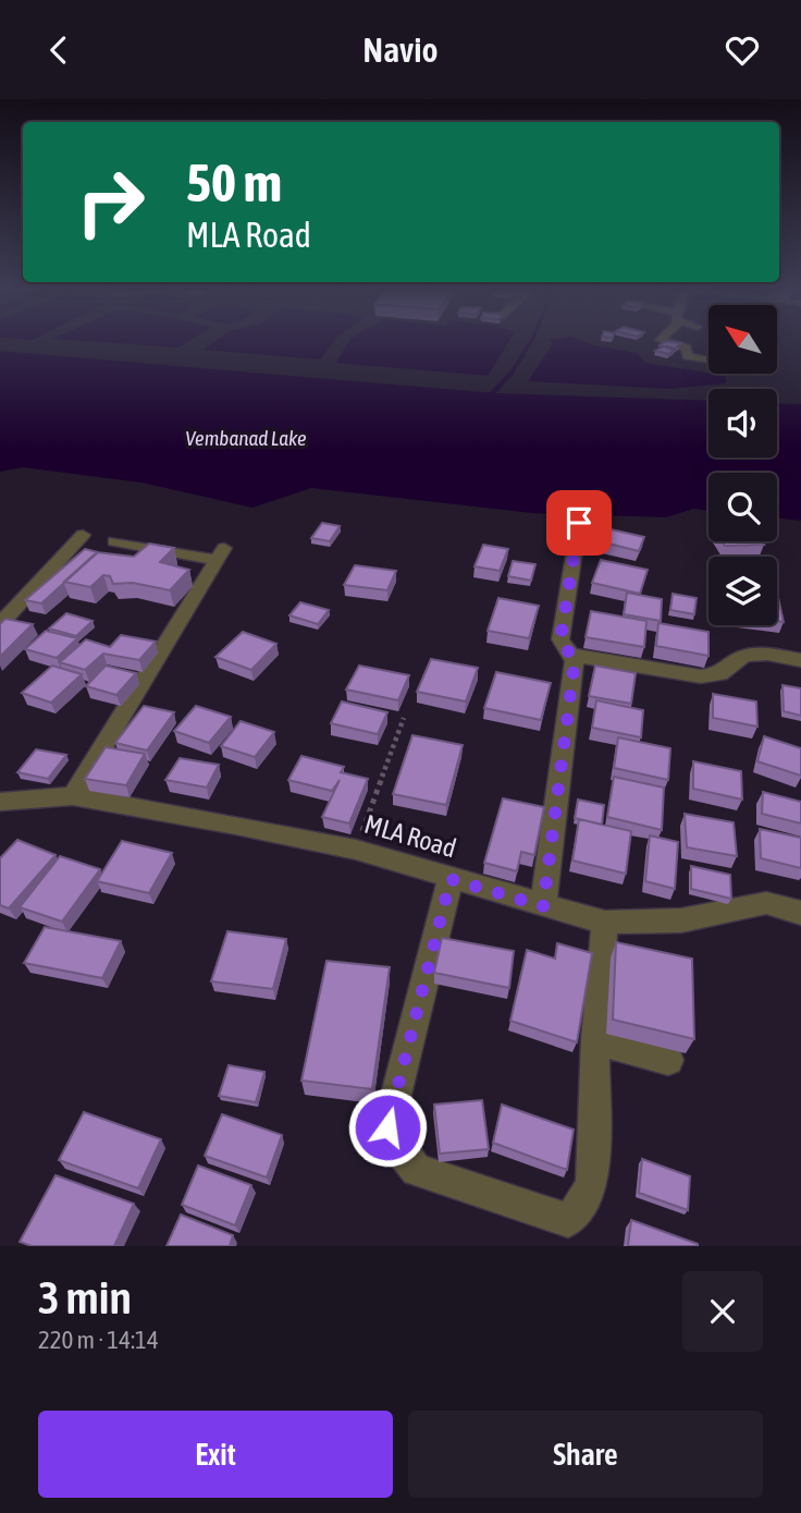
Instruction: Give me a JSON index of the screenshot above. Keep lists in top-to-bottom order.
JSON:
{
  "streets": {
    "street": ["MLA Road"]
  },
  "water": ["Vembanad Lake"],
  "north": "top left",
  "page": {
    "header": "Navio",
    "turn": ["50 m", "MLA Road"],
    "heading": ["3 min", "220 m · 14:14"],
    "buttons": ["Exit", "Share"]
  }
}
